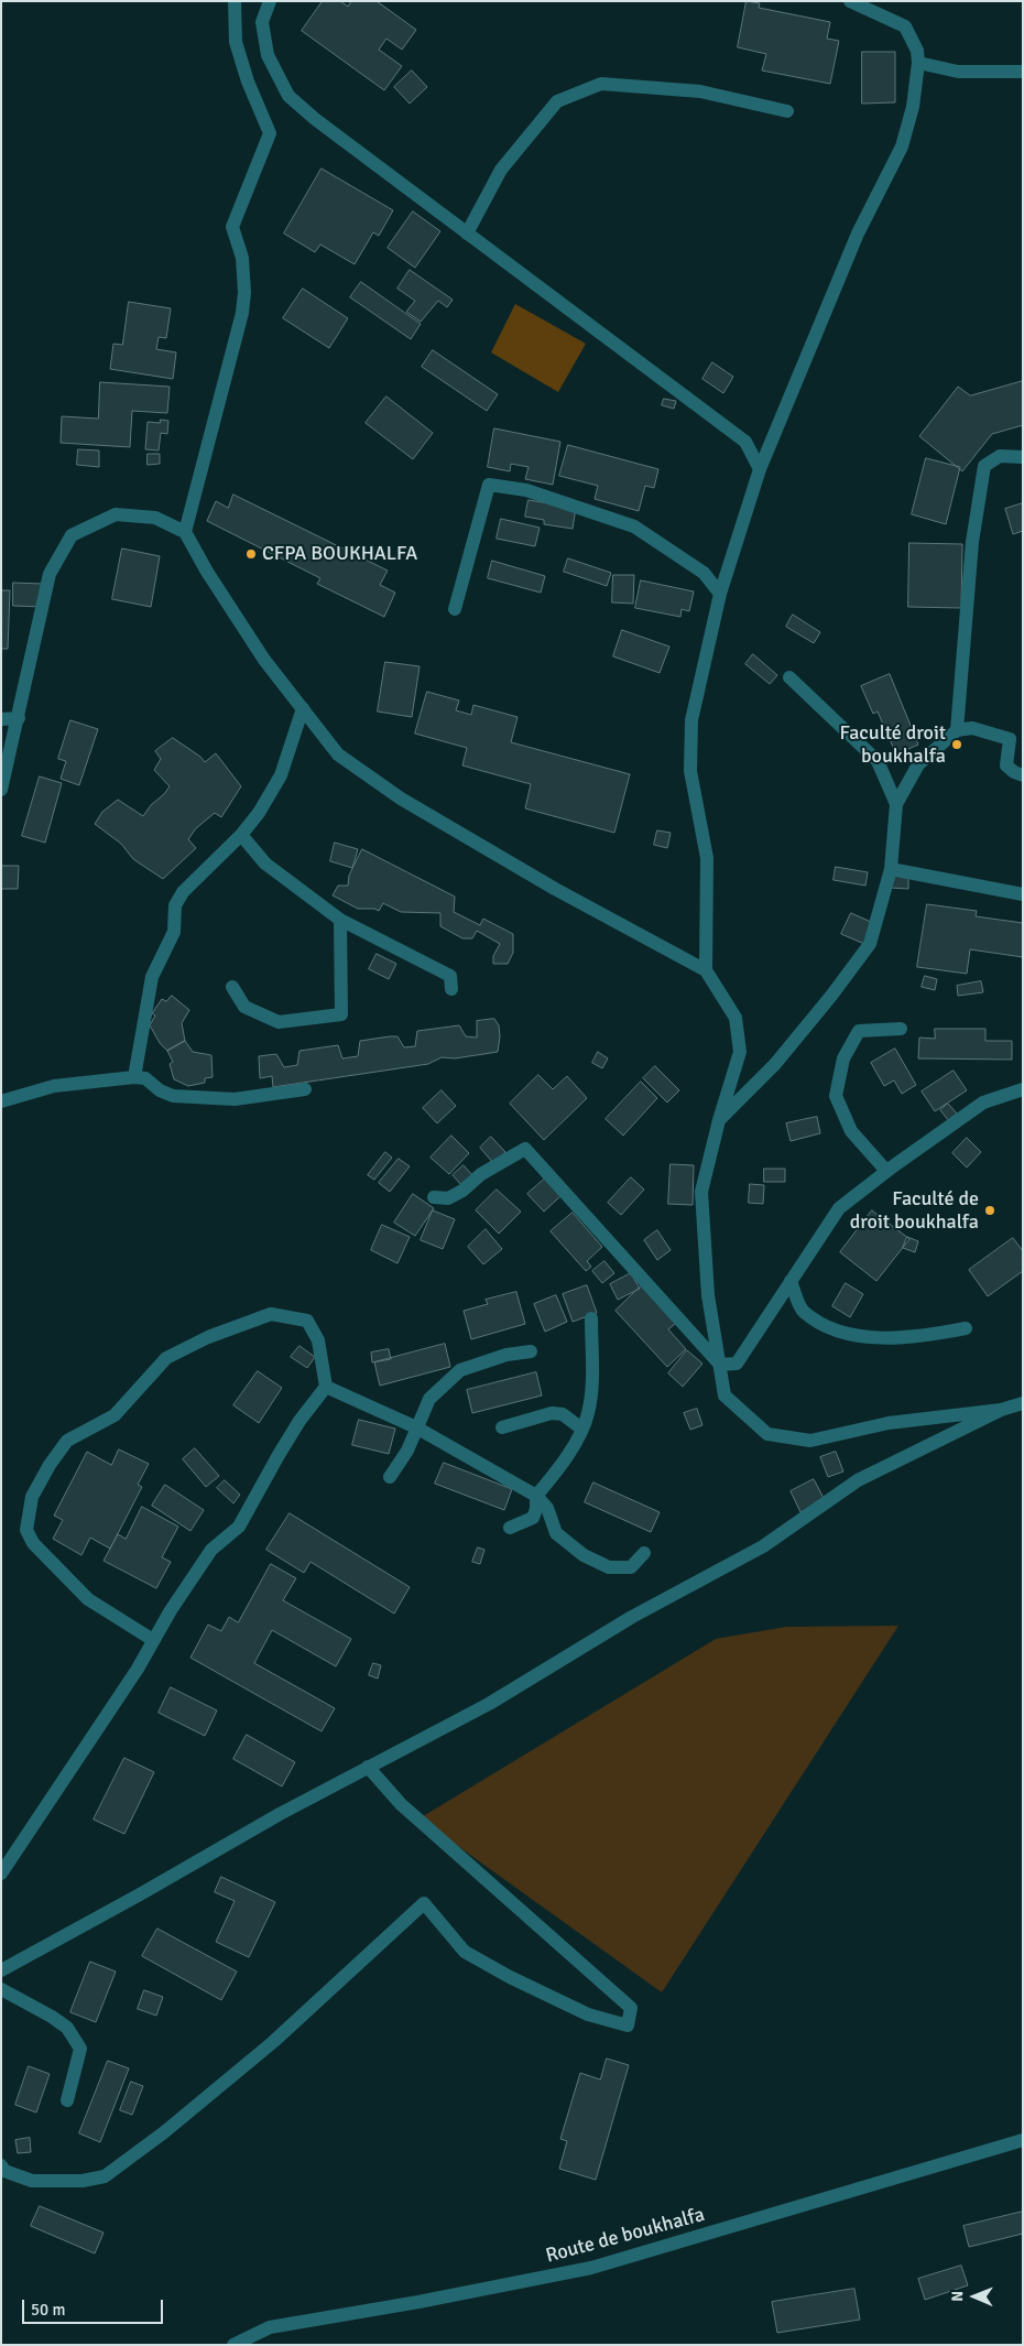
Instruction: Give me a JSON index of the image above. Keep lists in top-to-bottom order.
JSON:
{
  "streets": {
    "street": ["Route de boukhalfa"]
  },
  "places": ["CFPA BOUKHALFA", "Faculté droit boukhalfa", "Faculté de droit boukhalfa"],
  "scale_bar": "50 m",
  "north": "left"
}
